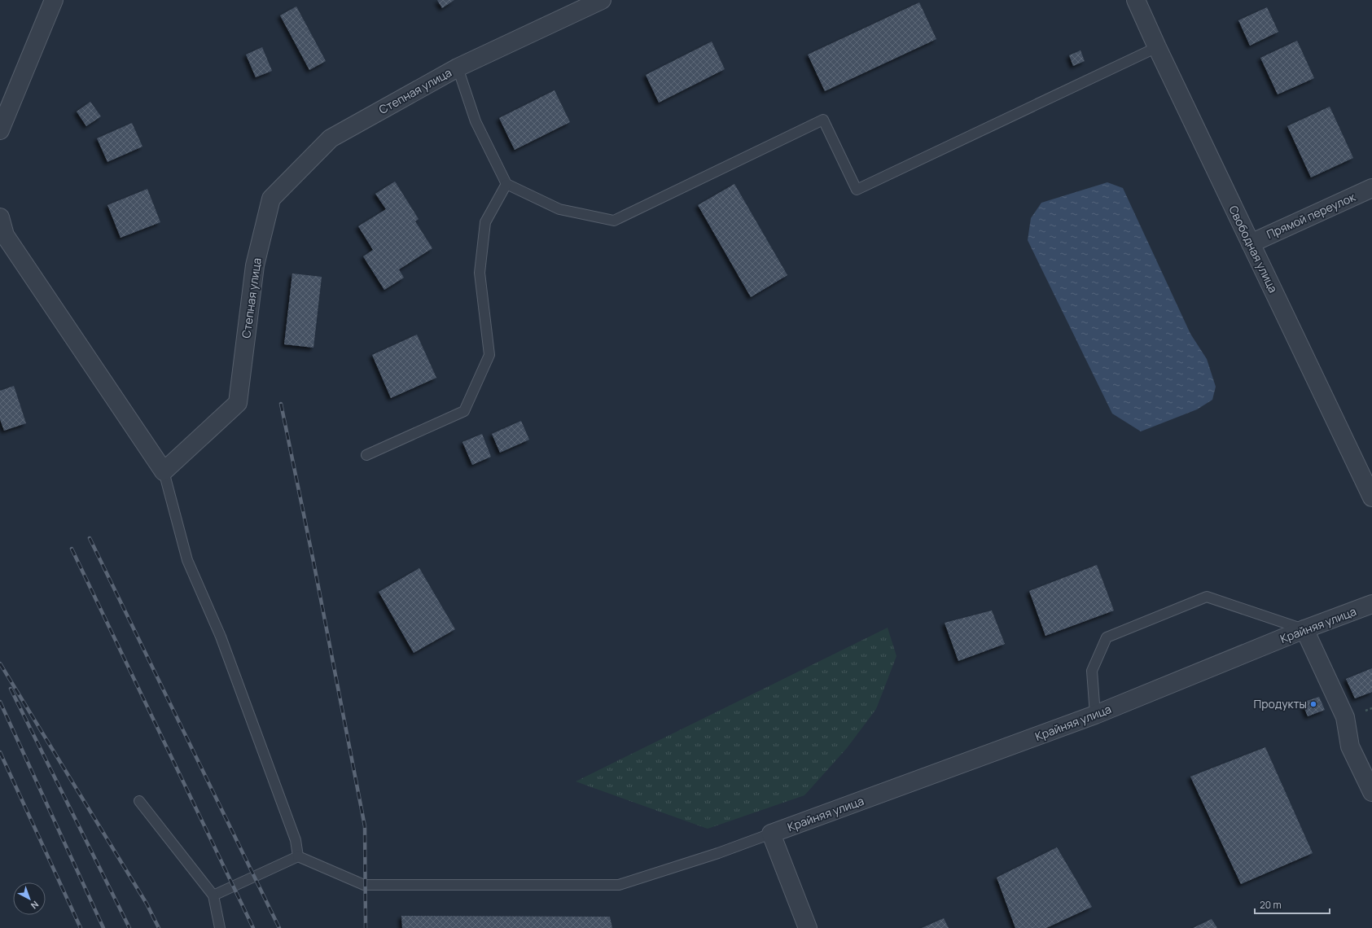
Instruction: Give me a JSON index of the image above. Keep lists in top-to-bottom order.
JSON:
{
  "streets": {
    "street": [
      "Степная улица",
      "Прямой переулок",
      "Свободная улица",
      "Крайняя улица"
    ]
  },
  "crossings": [
    ["Прямой переулок", "Свободная улица"]
  ],
  "places": ["Продукты"],
  "scale_bar": "20 m",
  "north": "bottom right"
}
